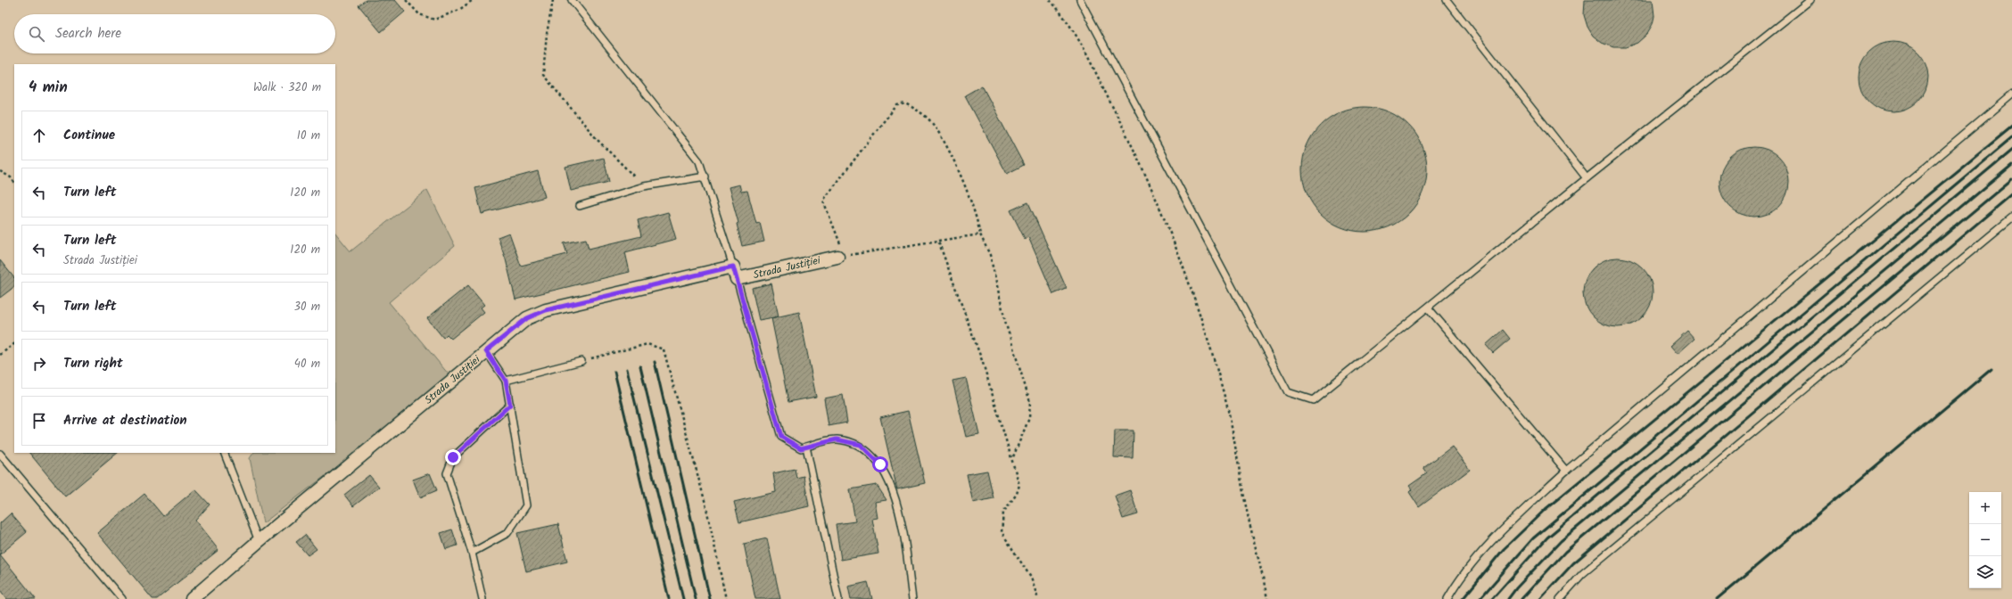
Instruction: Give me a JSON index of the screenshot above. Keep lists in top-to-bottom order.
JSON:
{
  "streets": {
    "street": ["Strada Justiției"]
  },
  "page": {
    "search": "Search here",
    "heading": ["4 min", "Walk · 320 m"],
    "list": [
      ["Continue", "10 m"],
      ["Turn left", "120 m"],
      ["Turn left", "Strada Justiției", "120 m"],
      ["Turn left", "30 m"],
      ["Turn right", "40 m"],
      "Arrive at destination"
    ],
    "map_buttons": ["+", "−"]
  }
}
